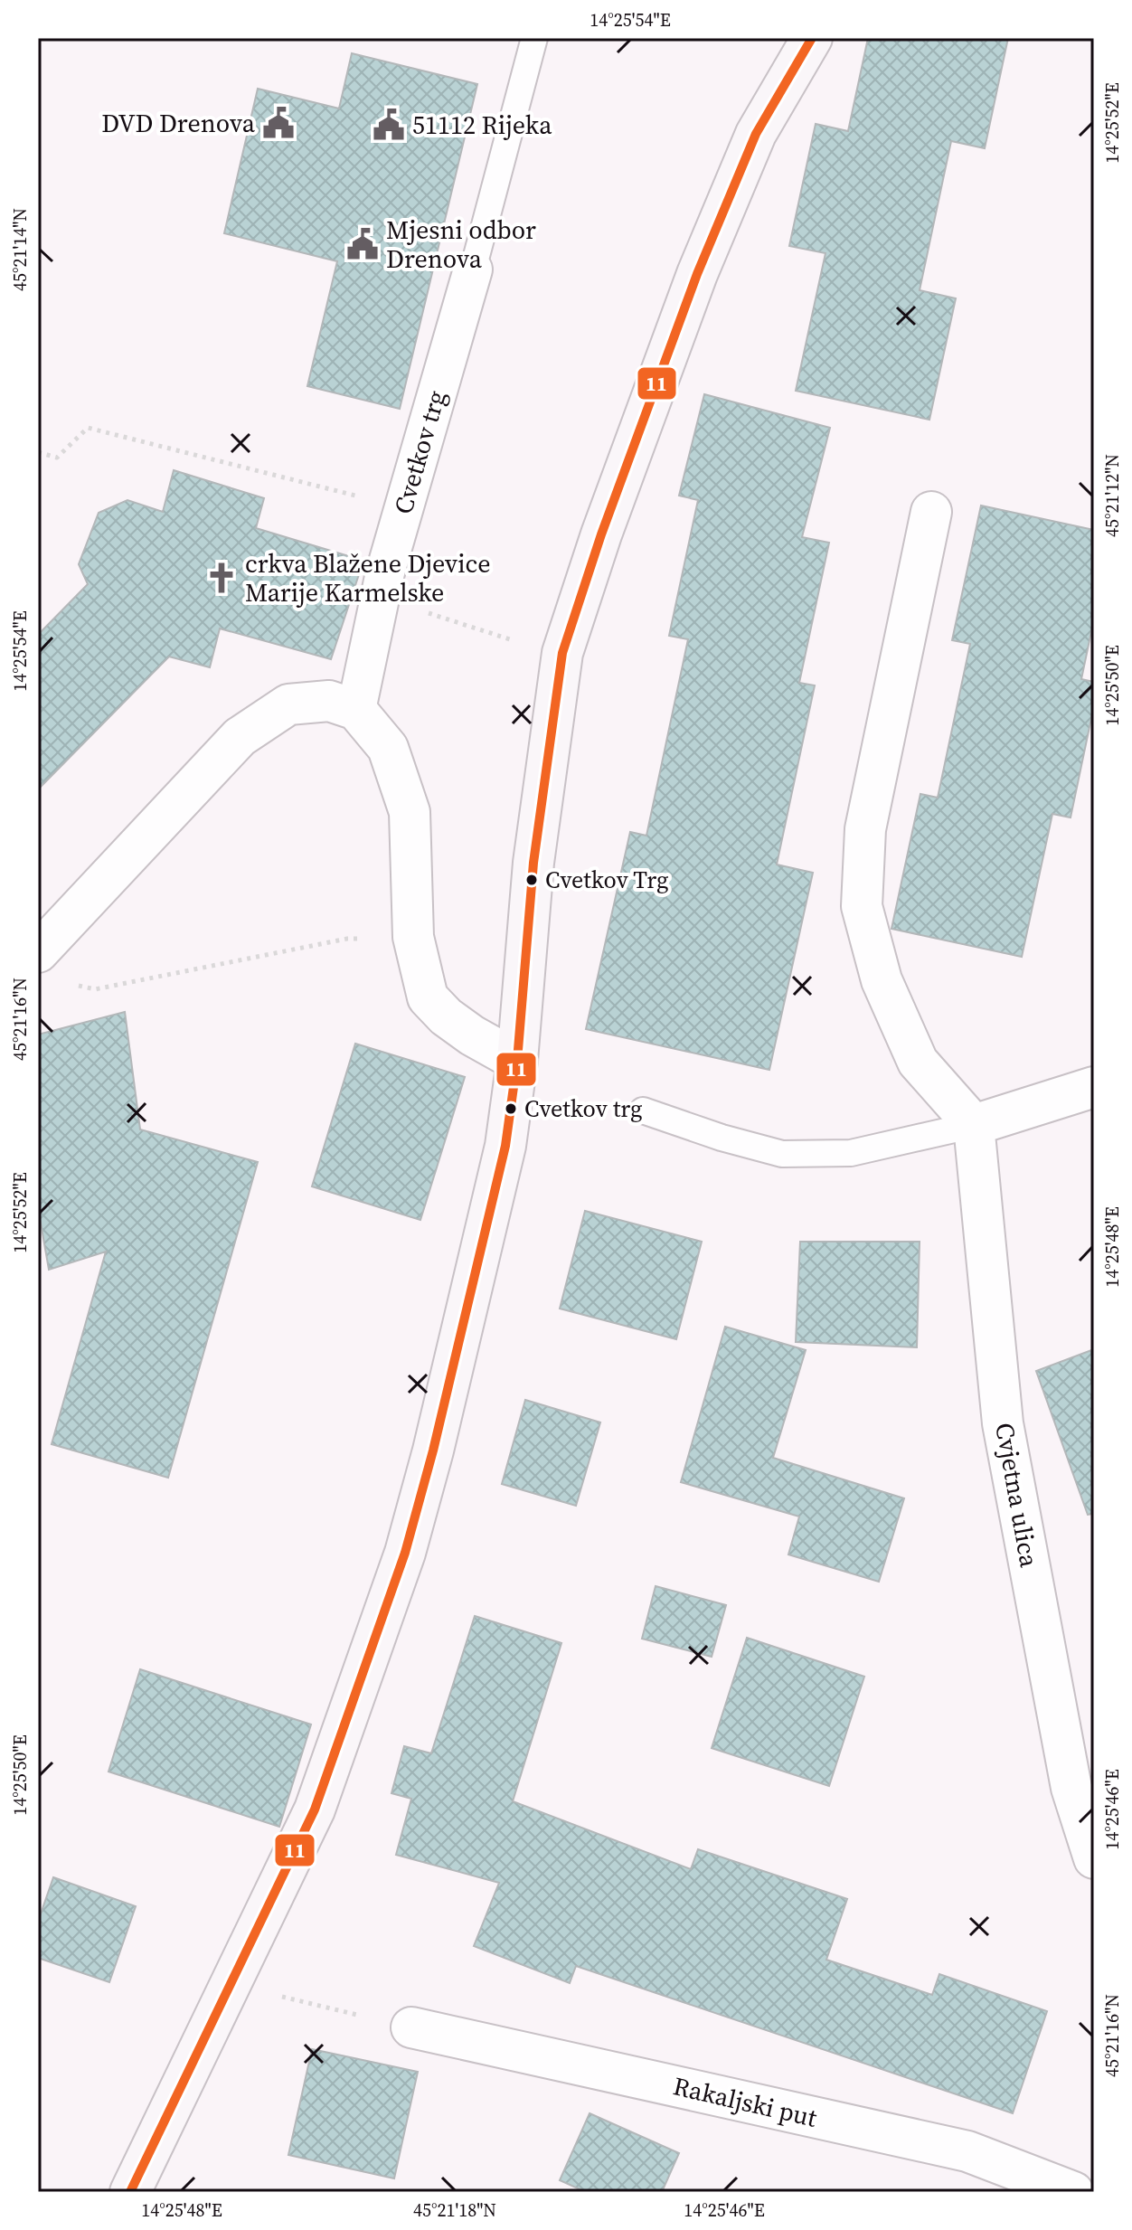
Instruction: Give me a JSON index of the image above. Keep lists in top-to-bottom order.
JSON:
{
  "streets": {
    "street": ["Cvetkov trg", "Cvjetna ulica", "Rakaljski put"]
  },
  "places": {
    "public building": ["DVD Drenova", "51112 Rijeka", "Mjesni odbor Drenova"],
    "church": ["crkva Blažene Djevice Marije Karmelske"],
    "other": ["Cvetkov Trg", "Cvetkov trg"]
  },
  "lines": ["transit line 11"],
  "coordinates": [
    "14°25'54\"E",
    "14°25'52\"E",
    "45°21'14\"N",
    "45°21'12\"N",
    "14°25'50\"E",
    "45°21'16\"N",
    "14°25'48\"E",
    "14°25'46\"E",
    "45°21'18\"N"
  ]
}
